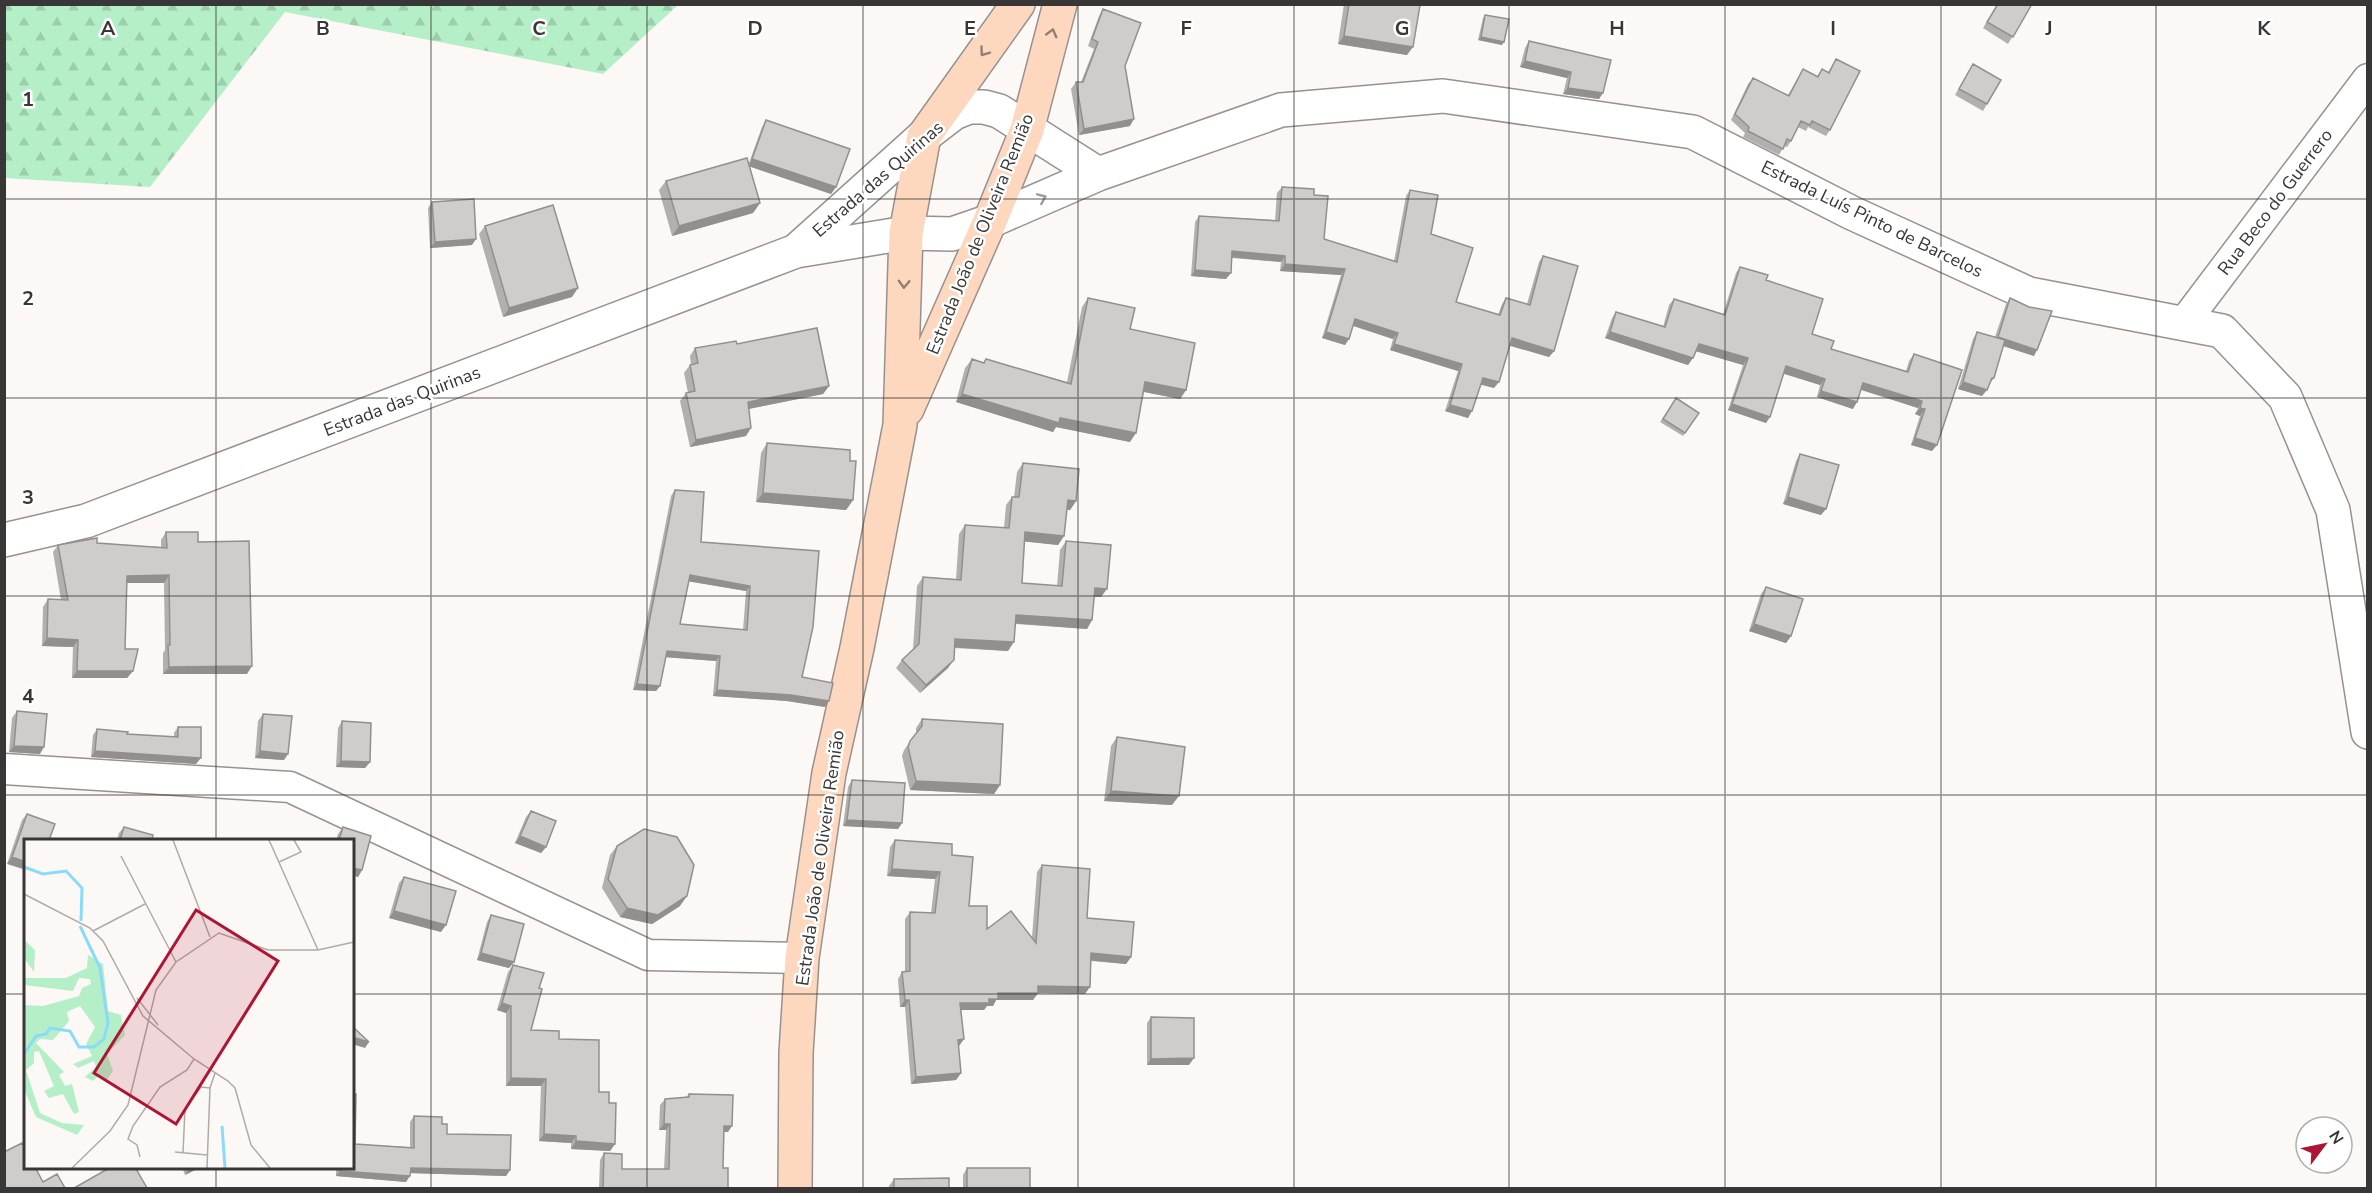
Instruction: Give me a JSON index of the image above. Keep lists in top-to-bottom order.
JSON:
{
  "streets": {
    "main road": ["Estrada João de Oliveira Remião"],
    "street": ["Estrada das Quirinas", "Rua Beco do Guerrero", "Estrada Luís Pinto de Barcelos"]
  },
  "crossings": [
    ["Estrada das Quirinas", "Estrada Luís Pinto de Barcelos"],
    ["Estrada das Quirinas", "Estrada João de Oliveira Remião"],
    ["Rua Beco do Guerrero", "Estrada Luís Pinto de Barcelos"],
    ["Estrada Luís Pinto de Barcelos", "Estrada João de Oliveira Remião"]
  ],
  "north": "top right",
  "grid": {
    "columns": [
      "A",
      "B",
      "C",
      "D",
      "E",
      "F",
      "G",
      "H",
      "I",
      "J",
      "K"
    ],
    "rows": [
      "1",
      "2",
      "3",
      "4"
    ]
  }
}
